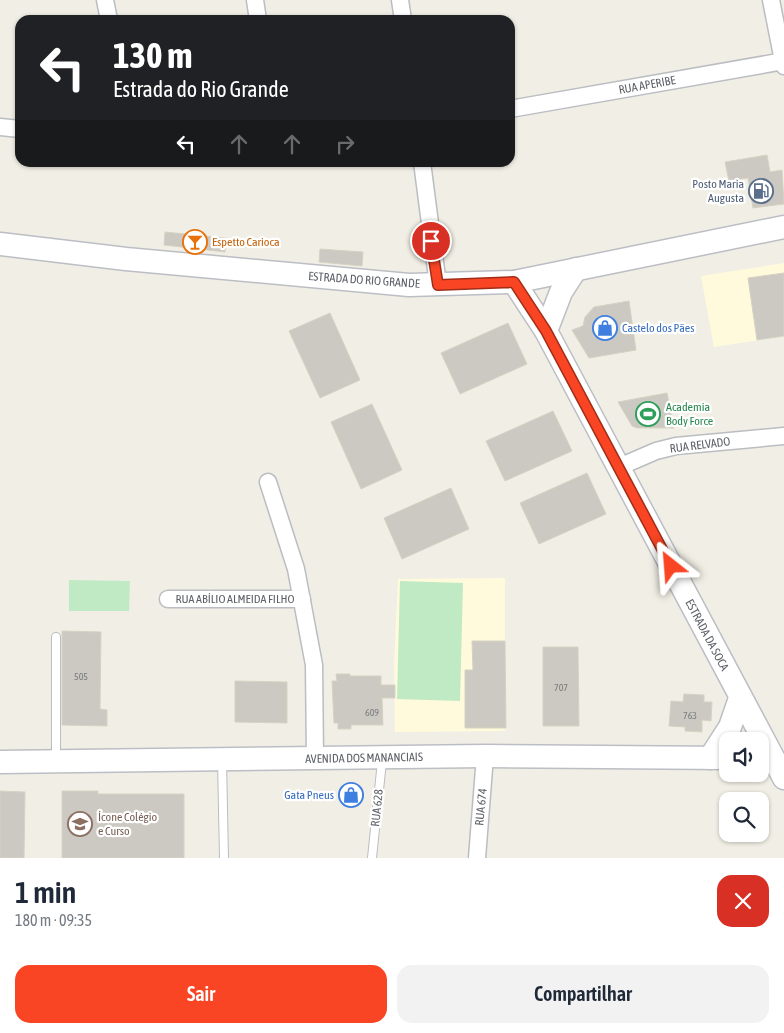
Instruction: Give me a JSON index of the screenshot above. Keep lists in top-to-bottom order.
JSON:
{
  "streets": {
    "street": [
      "RUA APERIBE",
      "ESTRADA DO RIO GRANDE",
      "RUA RELVADO",
      "RUA ABÍLIO ALMEIDA FILHO",
      "ESTRADA DA SOCA",
      "AVENIDA DOS MANANCIAIS",
      "RUA 674"
    ],
    "lane": ["RUA 628"]
  },
  "crossings": [
    ["ESTRADA DO RIO GRANDE", "ESTRADA DA SOCA"],
    ["RUA RELVADO", "ESTRADA DA SOCA"],
    ["AVENIDA DOS MANANCIAIS", "RUA 674"],
    ["AVENIDA DOS MANANCIAIS", "RUA 628"]
  ],
  "places": {
    "fuel station": ["Posto Maria Augusta"],
    "bar": ["Espetto Carioca"],
    "shop": ["Castelo dos Pães", "Gata Pneus"],
    "sports": ["Academia Body Force"],
    "school or university": ["Ícone Colégio e Curso"]
  },
  "house_numbers": [
    "505",
    "707",
    "609",
    "763"
  ],
  "page": {
    "turn": ["130 m", "Estrada do Rio Grande"],
    "heading": ["1 min", "180 m · 09:35"],
    "buttons": ["Sair", "Compartilhar"]
  }
}
